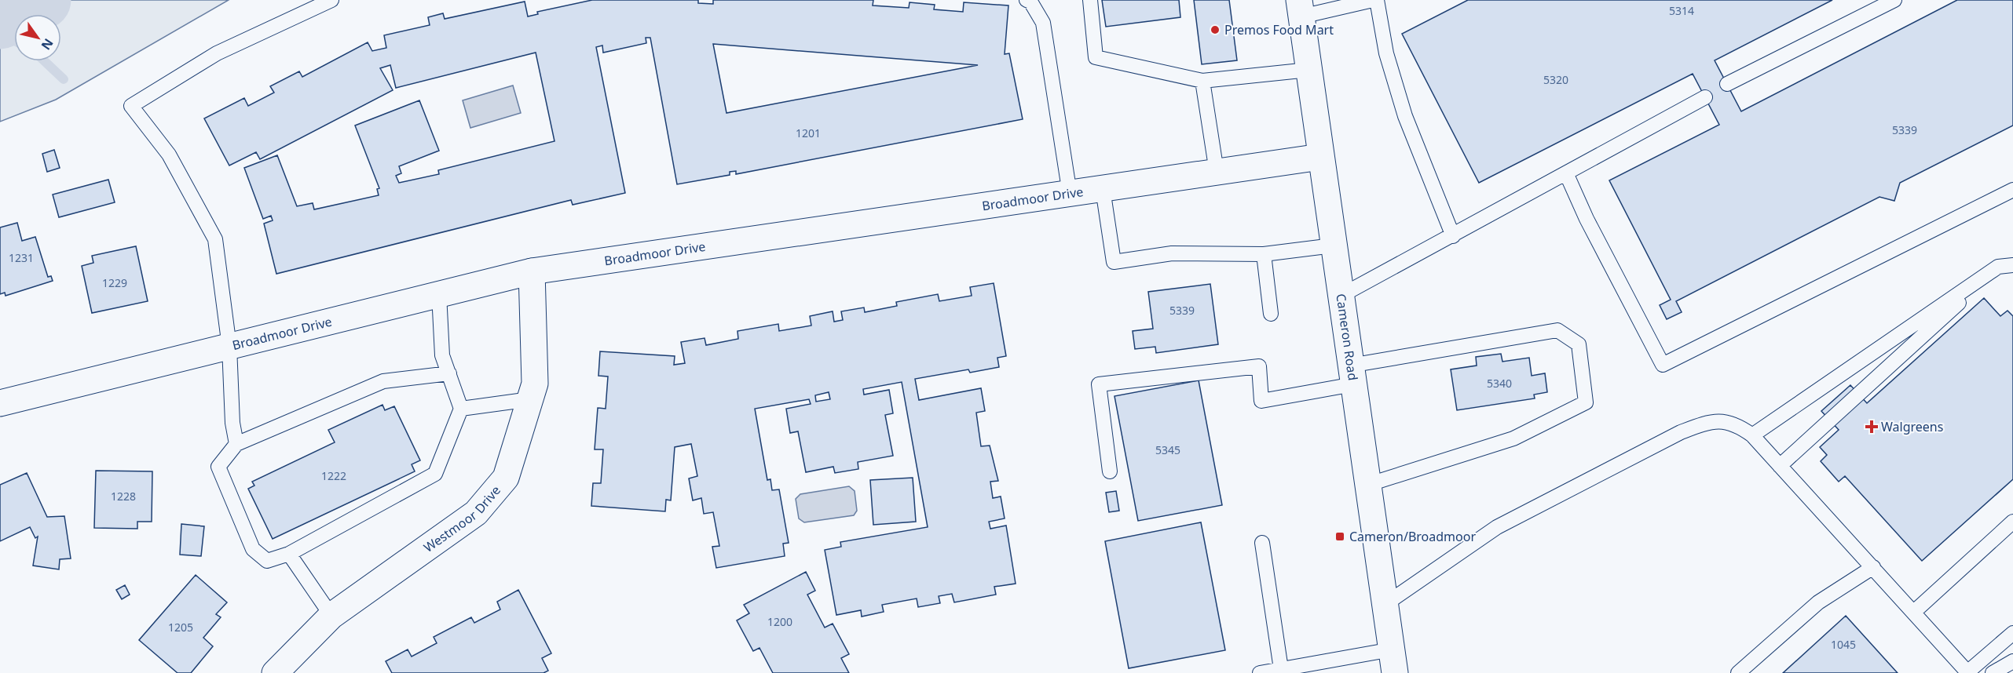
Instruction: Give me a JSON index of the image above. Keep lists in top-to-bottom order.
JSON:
{
  "streets": {
    "street": ["Broadmoor Drive", "Cameron Road", "Westmoor Drive"]
  },
  "crossings": [
    ["Broadmoor Drive", "Cameron Road"],
    ["Broadmoor Drive", "Westmoor Drive"]
  ],
  "places": {
    "other": ["Premos Food Mart"],
    "health": ["Walgreens"],
    "transit": ["Cameron/Broadmoor"]
  },
  "house_numbers": [
    "5314",
    "5320",
    "5339",
    "1201",
    "1231",
    "1229",
    "5339",
    "5340",
    "5345",
    "1222",
    "1228",
    "1200",
    "1205",
    "1045"
  ],
  "north": "bottom right"
}
